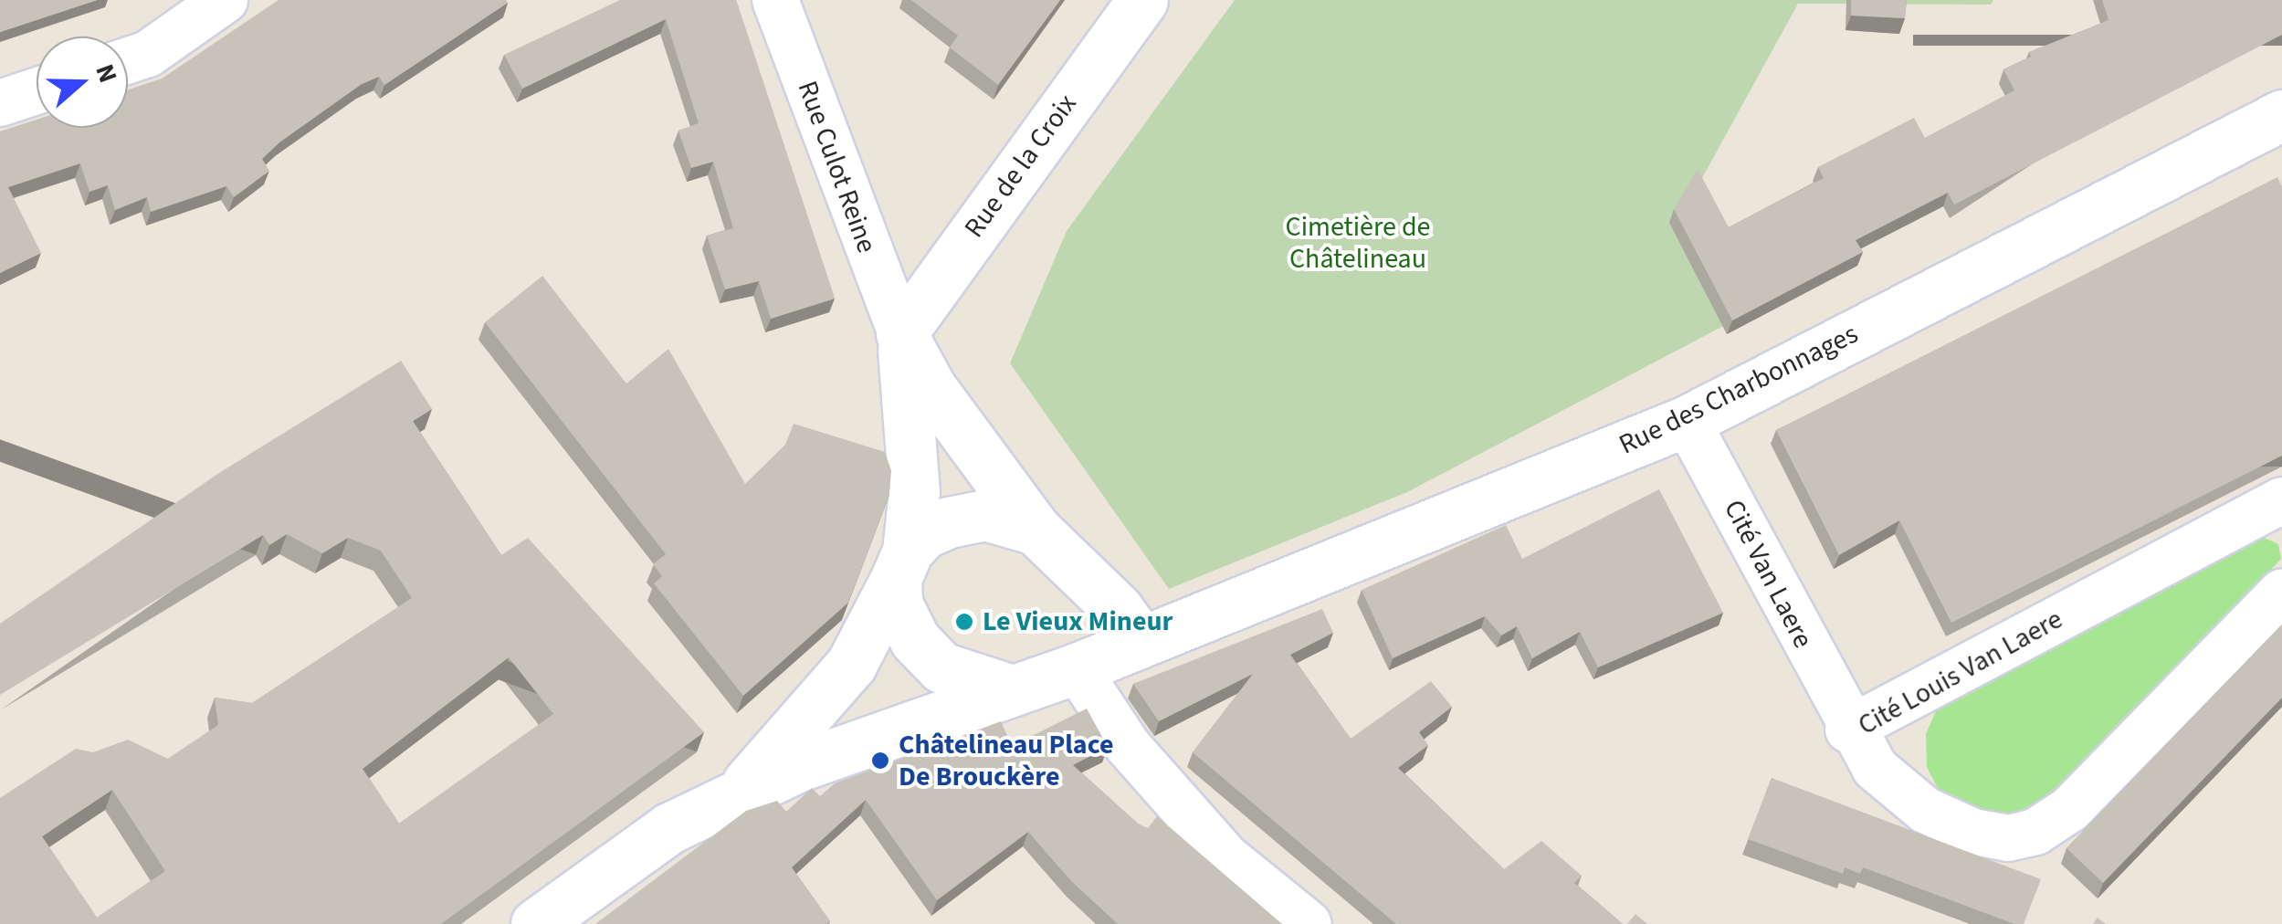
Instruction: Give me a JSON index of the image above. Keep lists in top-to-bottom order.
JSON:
{
  "streets": {
    "street": [
      "Rue de la Croix",
      "Rue Culot Reine",
      "Rue des Charbonnages",
      "Cité Van Laere",
      "Cité Louis Van Laere"
    ]
  },
  "crossings": [
    ["Rue de la Croix", "Rue Culot Reine"],
    ["Rue des Charbonnages", "Cité Van Laere"],
    ["Cité Van Laere", "Cité Louis Van Laere"]
  ],
  "parks": ["Cimetière de Châtelineau"],
  "places": ["Le Vieux Mineur", "Châtelineau Place De Brouckère"],
  "north": "right"
}
